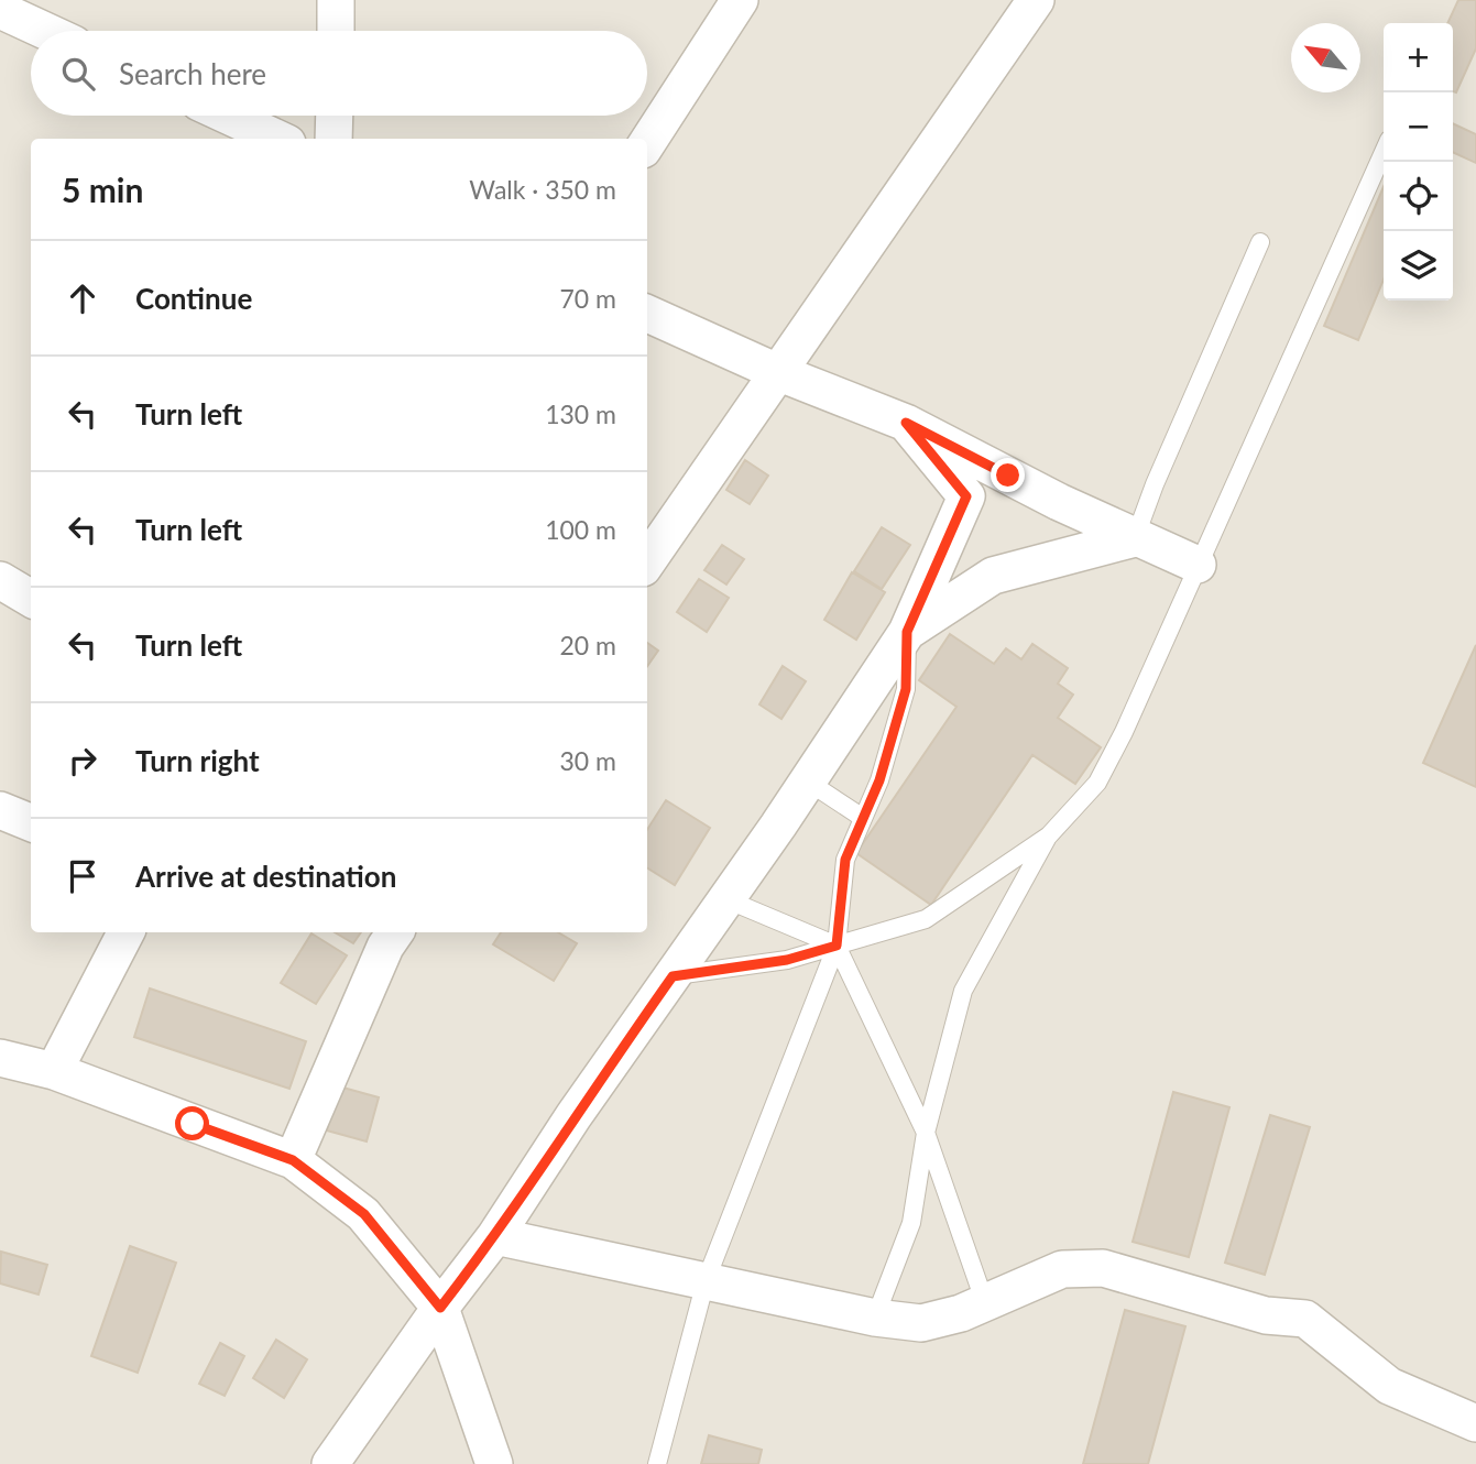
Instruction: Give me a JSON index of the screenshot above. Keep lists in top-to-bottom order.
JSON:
{
  "north": "top left",
  "page": {
    "map_buttons": ["+", "−"],
    "search": "Search here",
    "heading": ["5 min", "Walk · 350 m"],
    "list": [
      ["Continue", "70 m"],
      ["Turn left", "130 m"],
      ["Turn left", "100 m"],
      ["Turn left", "20 m"],
      ["Turn right", "30 m"],
      "Arrive at destination"
    ]
  }
}
